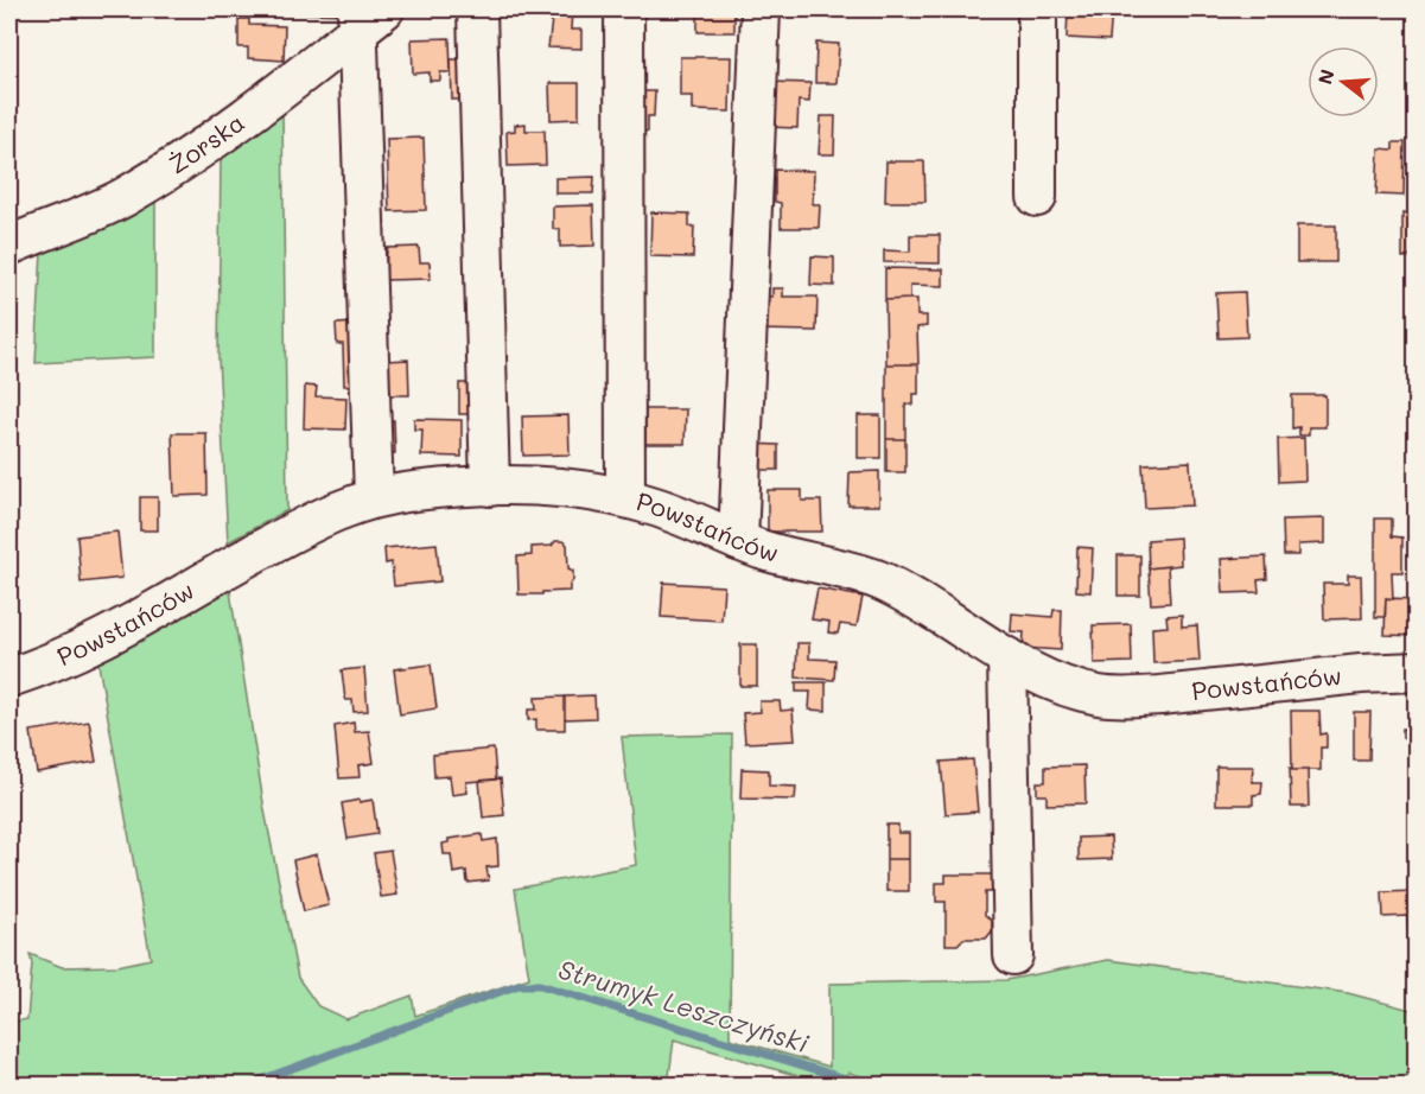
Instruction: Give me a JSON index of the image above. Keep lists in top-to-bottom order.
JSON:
{
  "streets": {
    "street": ["Żorska", "Powstańców"]
  },
  "water": ["Strumyk Leszczyński"],
  "north": "left"
}
